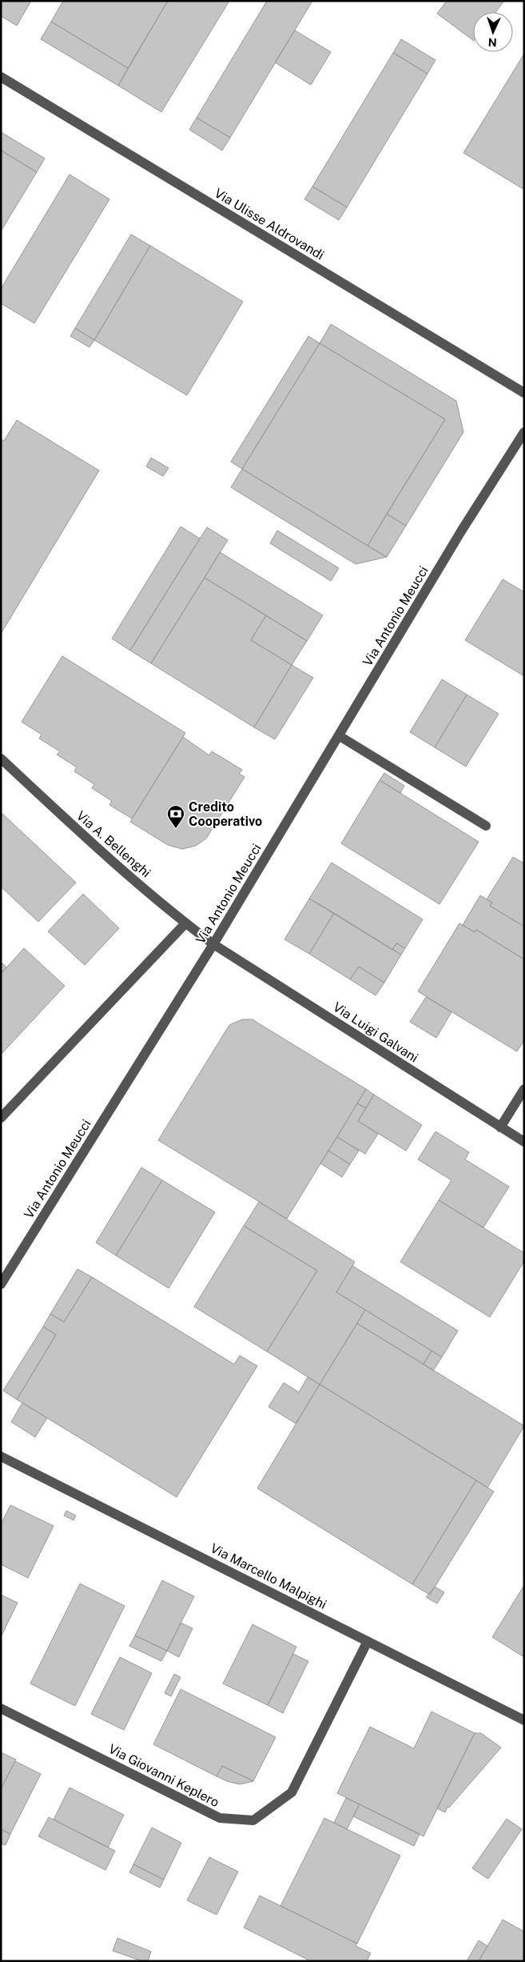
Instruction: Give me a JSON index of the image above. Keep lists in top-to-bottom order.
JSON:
{
  "streets": {
    "street": [
      "Via Ulisse Aldrovandi",
      "Via Antonio Meucci",
      "Via A. Bellenghi",
      "Via Luigi Galvani",
      "Via Marcello Malpighi",
      "Via Giovanni Keplero"
    ]
  },
  "crossings": [
    ["Via Antonio Meucci", "Via A. Bellenghi"],
    ["Via Antonio Meucci", "Via Luigi Galvani"],
    ["Via A. Bellenghi", "Via Luigi Galvani"],
    ["Via Marcello Malpighi", "Via Giovanni Keplero"]
  ],
  "places": {
    "bank": ["Credito Cooperativo"]
  },
  "north": "bottom"
}
